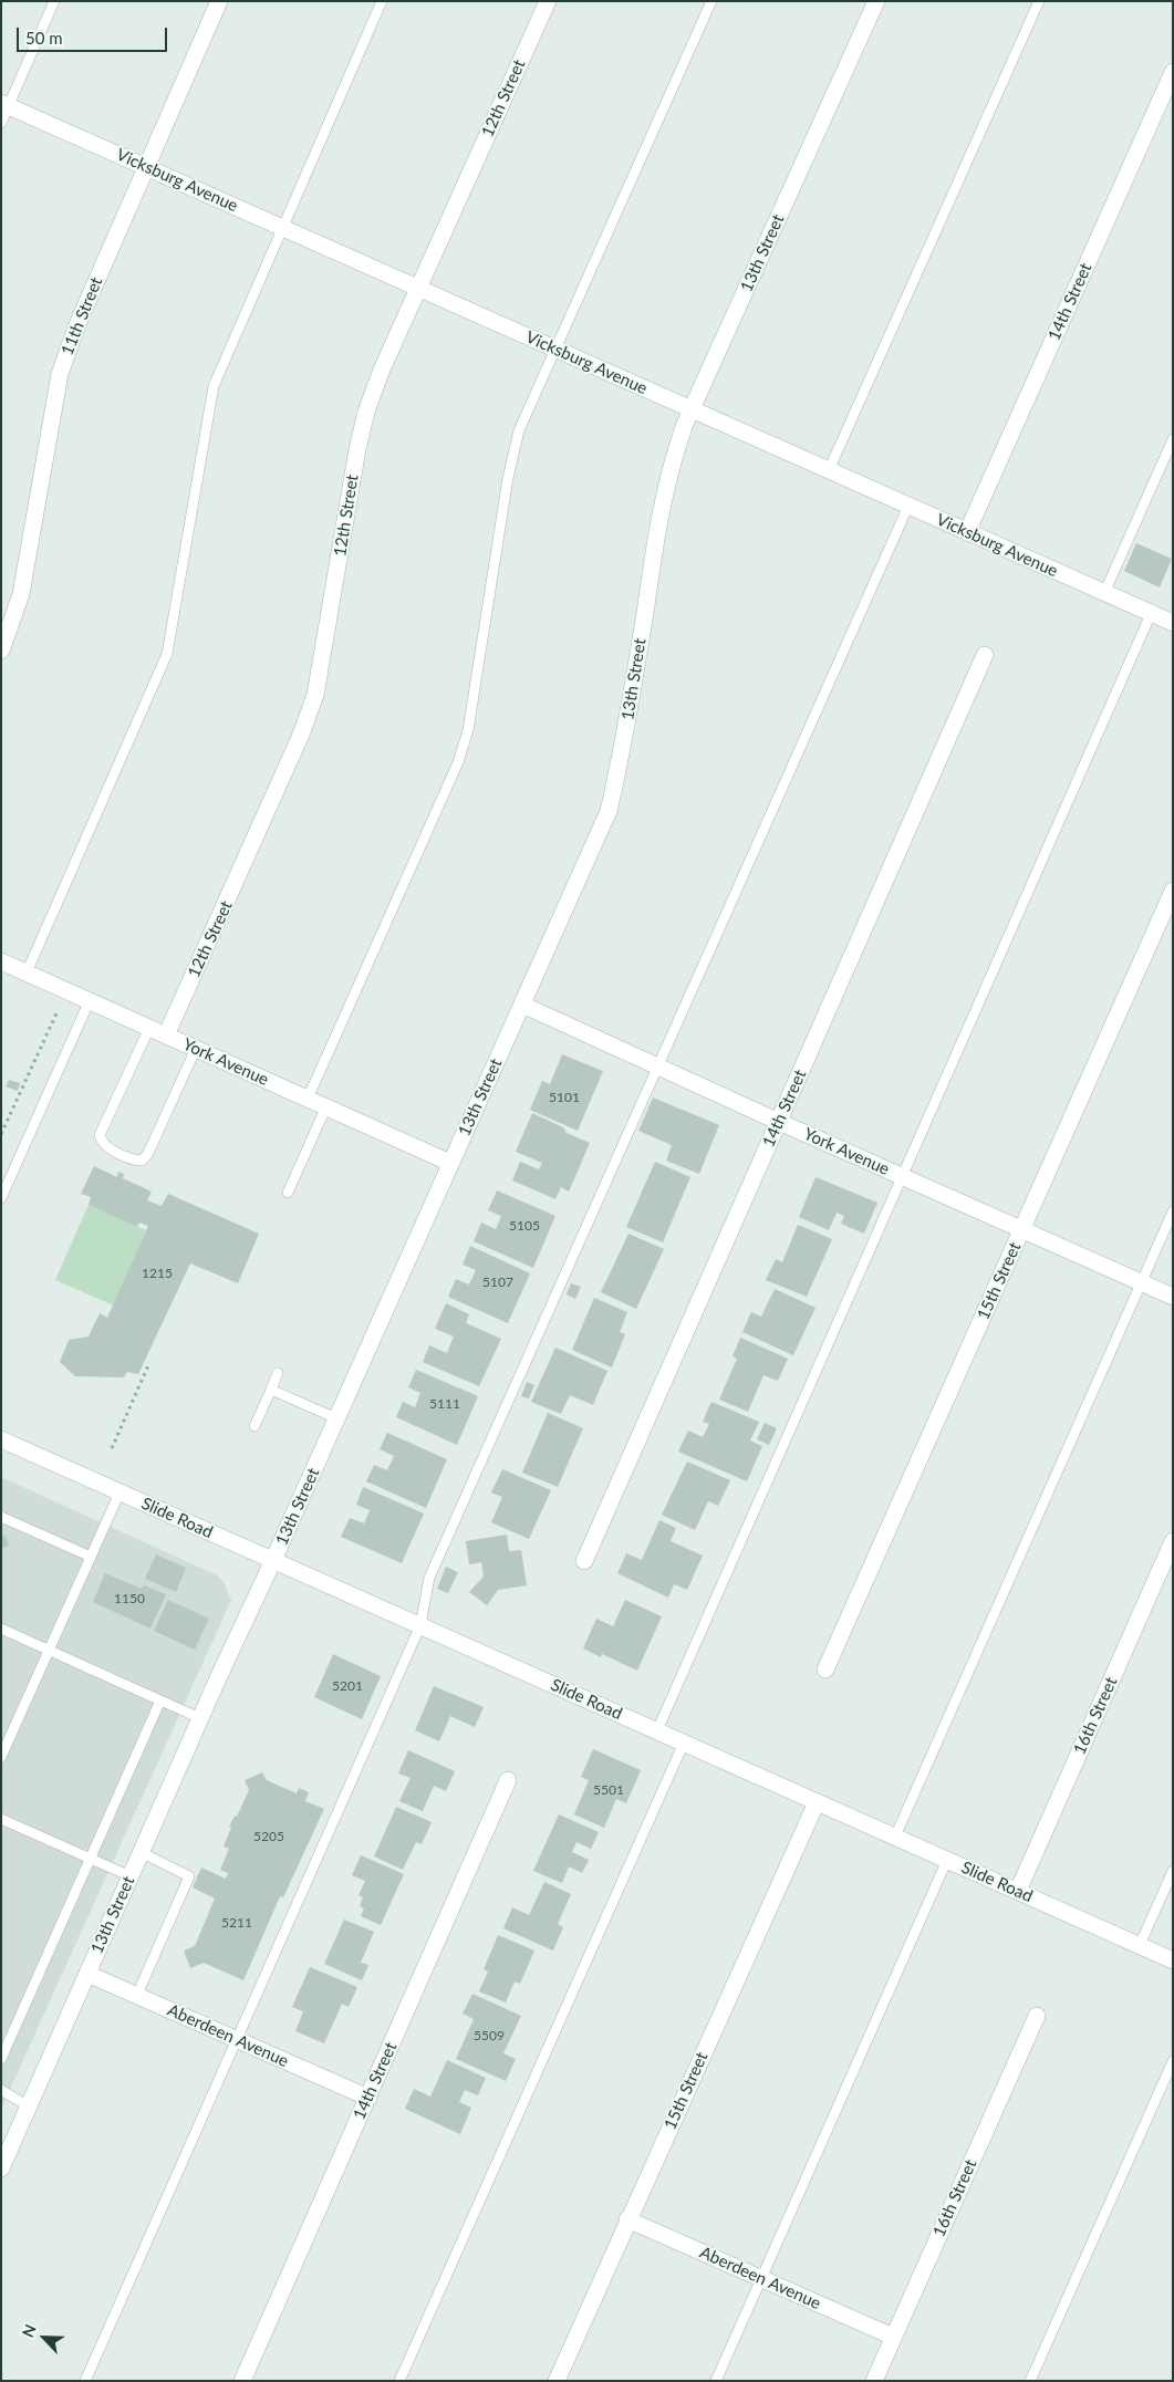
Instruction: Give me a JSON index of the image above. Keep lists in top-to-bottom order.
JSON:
{
  "streets": {
    "street": [
      "12th Street",
      "Vicksburg Avenue",
      "13th Street",
      "14th Street",
      "11th Street",
      "York Avenue",
      "15th Street",
      "Slide Road",
      "16th Street",
      "Aberdeen Avenue"
    ]
  },
  "crossings": [
    ["12th Street", "Vicksburg Avenue"],
    ["12th Street", "York Avenue"],
    ["Vicksburg Avenue", "13th Street"],
    ["Vicksburg Avenue", "14th Street"],
    ["Vicksburg Avenue", "11th Street"],
    ["13th Street", "York Avenue"],
    ["13th Street", "Slide Road"],
    ["13th Street", "Aberdeen Avenue"],
    ["14th Street", "York Avenue"],
    ["14th Street", "Aberdeen Avenue"],
    ["York Avenue", "15th Street"],
    ["15th Street", "Slide Road"],
    ["15th Street", "Aberdeen Avenue"],
    ["Slide Road", "16th Street"],
    ["16th Street", "Aberdeen Avenue"]
  ],
  "house_numbers": [
    "5101",
    "5105",
    "1215",
    "5107",
    "5111",
    "1150",
    "5201",
    "5501",
    "5205",
    "5211",
    "5509"
  ],
  "scale_bar": "50 m",
  "north": "top left"
}
